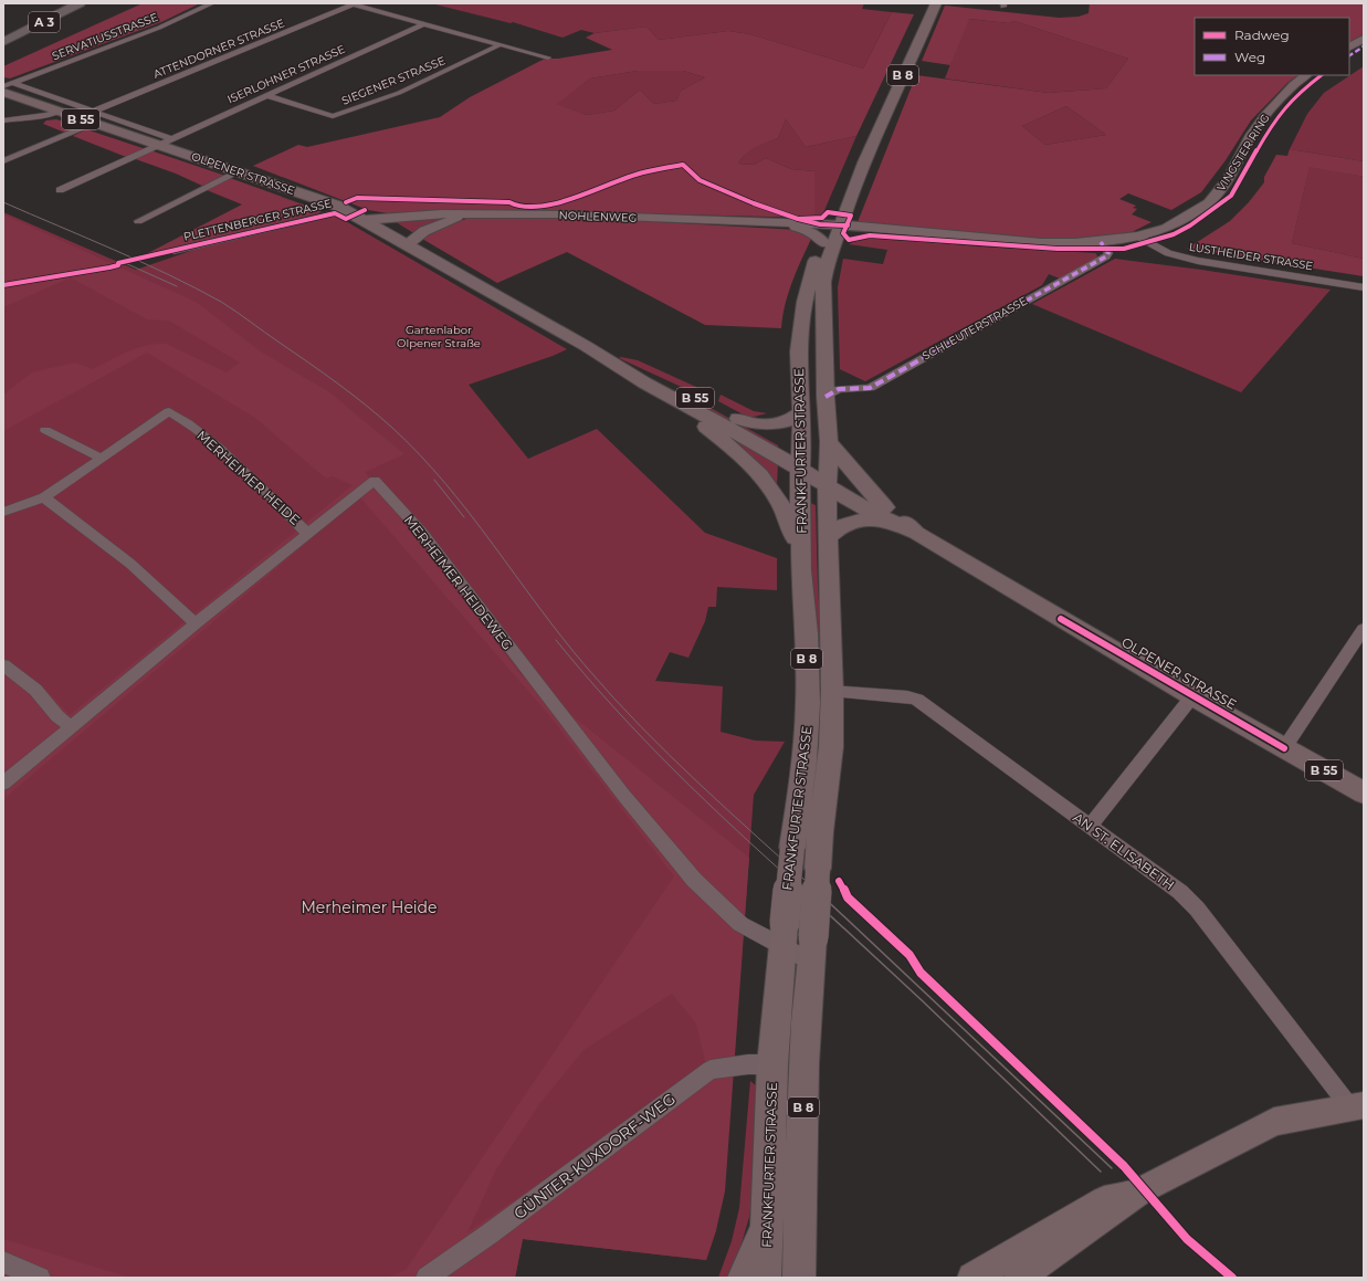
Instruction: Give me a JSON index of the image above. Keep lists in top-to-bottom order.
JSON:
{
  "streets": {
    "highway": ["A 3"],
    "main road": [
      "B 8",
      "B 55",
      "VINGSTER RING",
      "OLPENER STRASSE",
      "NOHLENWEG",
      "FRANKFURTER STRASSE"
    ],
    "street": [
      "SERVATIUSSTRASSE",
      "ATTENDORNER STRASSE",
      "ISERLOHNER STRASSE",
      "SIEGENER STRASSE",
      "PLETTENBERGER STRASSE",
      "LUSTHEIDER STRASSE",
      "SCHLEUTERSTRASSE",
      "MERHEIMER HEIDE",
      "MERHEIMER HEIDEWEG",
      "AN ST. ELISABETH",
      "GÜNTER-KUXDORF-WEG"
    ]
  },
  "crossings": [
    ["SERVATIUSSTRASSE", "OLPENER STRASSE"],
    ["ATTENDORNER STRASSE", "OLPENER STRASSE"],
    ["ISERLOHNER STRASSE", "SIEGENER STRASSE"],
    ["ISERLOHNER STRASSE", "OLPENER STRASSE"],
    ["B 55", "OLPENER STRASSE"],
    ["B 55", "FRANKFURTER STRASSE"],
    ["VINGSTER RING", "NOHLENWEG"],
    ["VINGSTER RING", "LUSTHEIDER STRASSE"],
    ["VINGSTER RING", "SCHLEUTERSTRASSE"],
    ["VINGSTER RING", "FRANKFURTER STRASSE"],
    ["OLPENER STRASSE", "NOHLENWEG"],
    ["OLPENER STRASSE", "PLETTENBERGER STRASSE"],
    ["OLPENER STRASSE", "FRANKFURTER STRASSE"],
    ["NOHLENWEG", "FRANKFURTER STRASSE"],
    ["SCHLEUTERSTRASSE", "FRANKFURTER STRASSE"],
    ["FRANKFURTER STRASSE", "MERHEIMER HEIDEWEG"],
    ["FRANKFURTER STRASSE", "AN ST. ELISABETH"],
    ["FRANKFURTER STRASSE", "GÜNTER-KUXDORF-WEG"],
    ["MERHEIMER HEIDE", "MERHEIMER HEIDEWEG"]
  ],
  "parks": ["Gartenlabor Olpener Straße", "Merheimer Heide"],
  "legend": ["Radweg", "Weg"]
}
